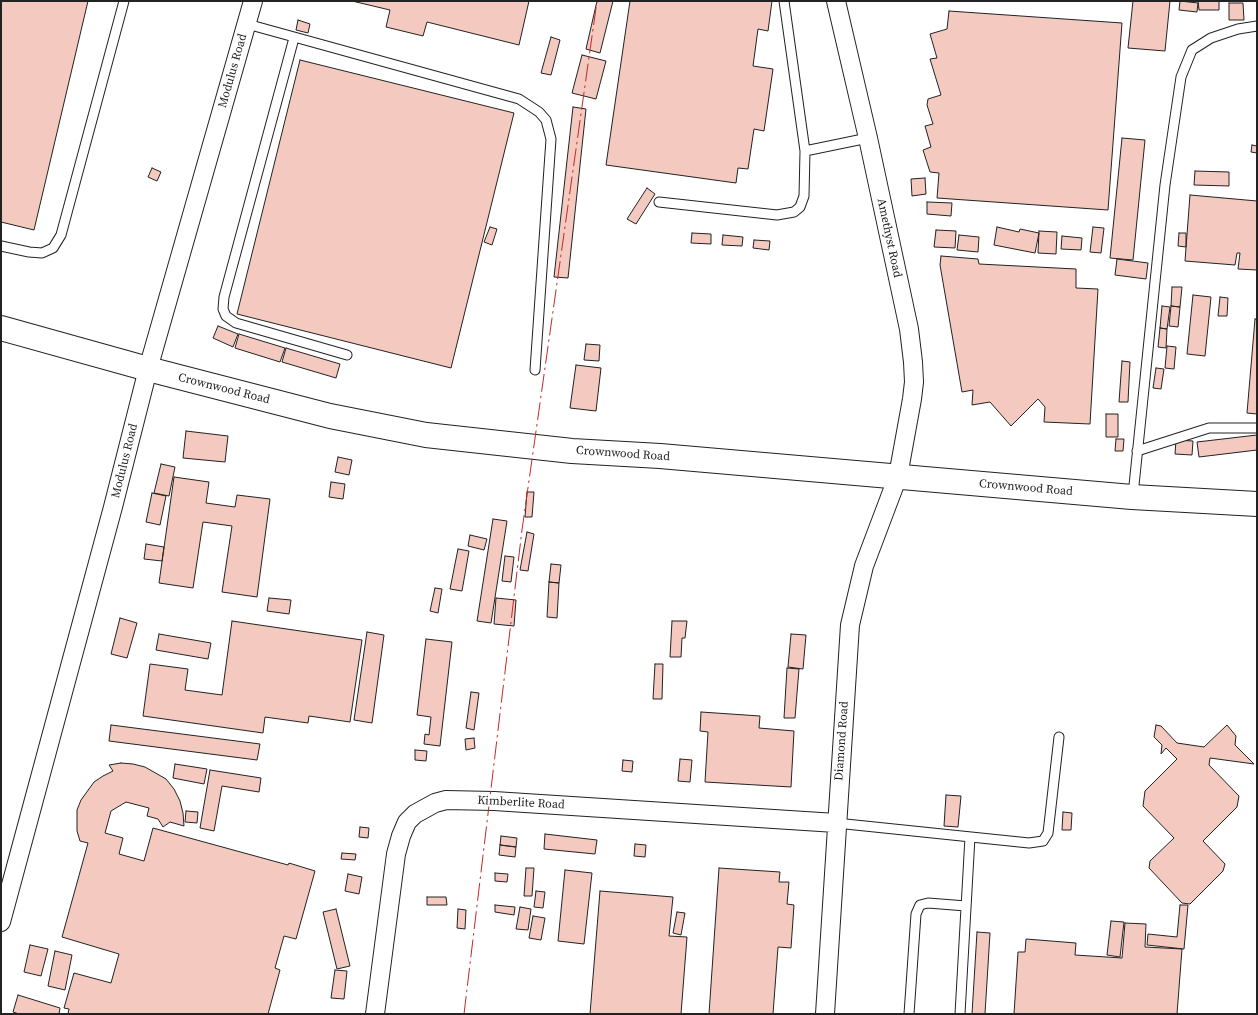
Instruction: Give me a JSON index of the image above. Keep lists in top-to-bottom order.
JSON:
{
  "streets": {
    "main road": ["Crownwood Road"],
    "street": [
      "Modulus Road",
      "Amethyst Road",
      "Diamond Road",
      "Kimberlite Road"
    ]
  },
  "crossings": [
    ["Modulus Road", "Crownwood Road"],
    ["Amethyst Road", "Crownwood Road"],
    ["Amethyst Road", "Diamond Road"],
    ["Crownwood Road", "Diamond Road"],
    ["Diamond Road", "Kimberlite Road"]
  ]
}
